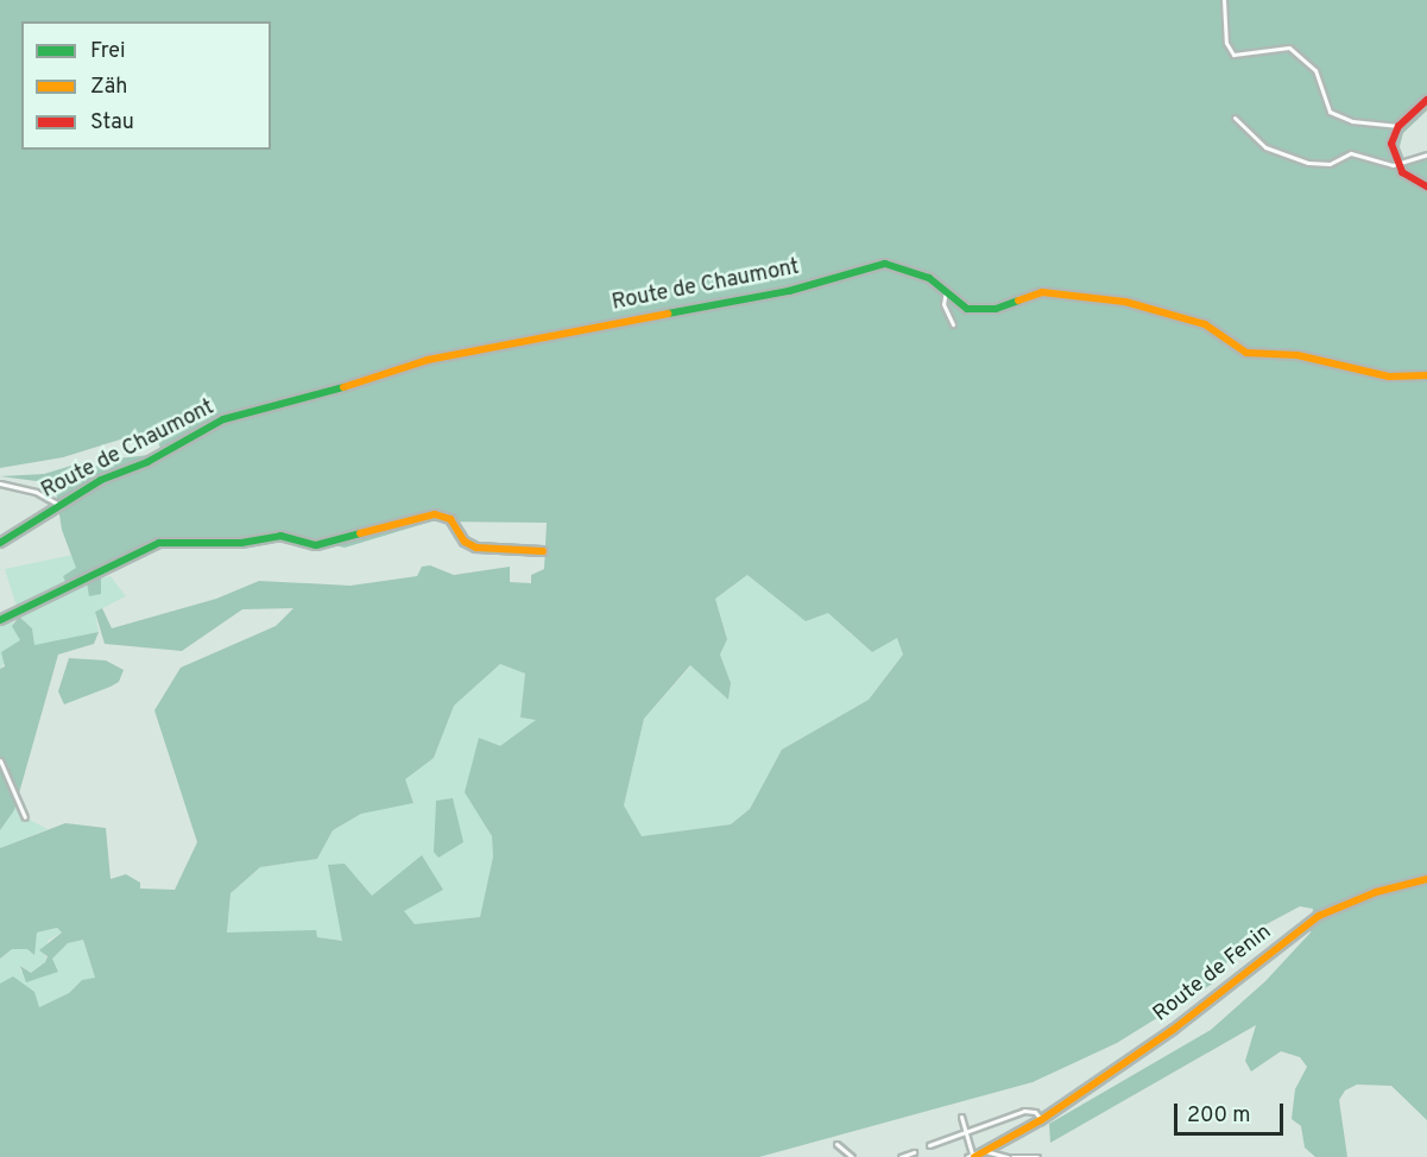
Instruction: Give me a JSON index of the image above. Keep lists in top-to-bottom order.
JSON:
{
  "streets": {
    "street": ["Route de Chaumont", "Route de Fenin"]
  },
  "legend": ["Frei", "Zäh", "Stau"],
  "scale_bar": "200 m"
}
